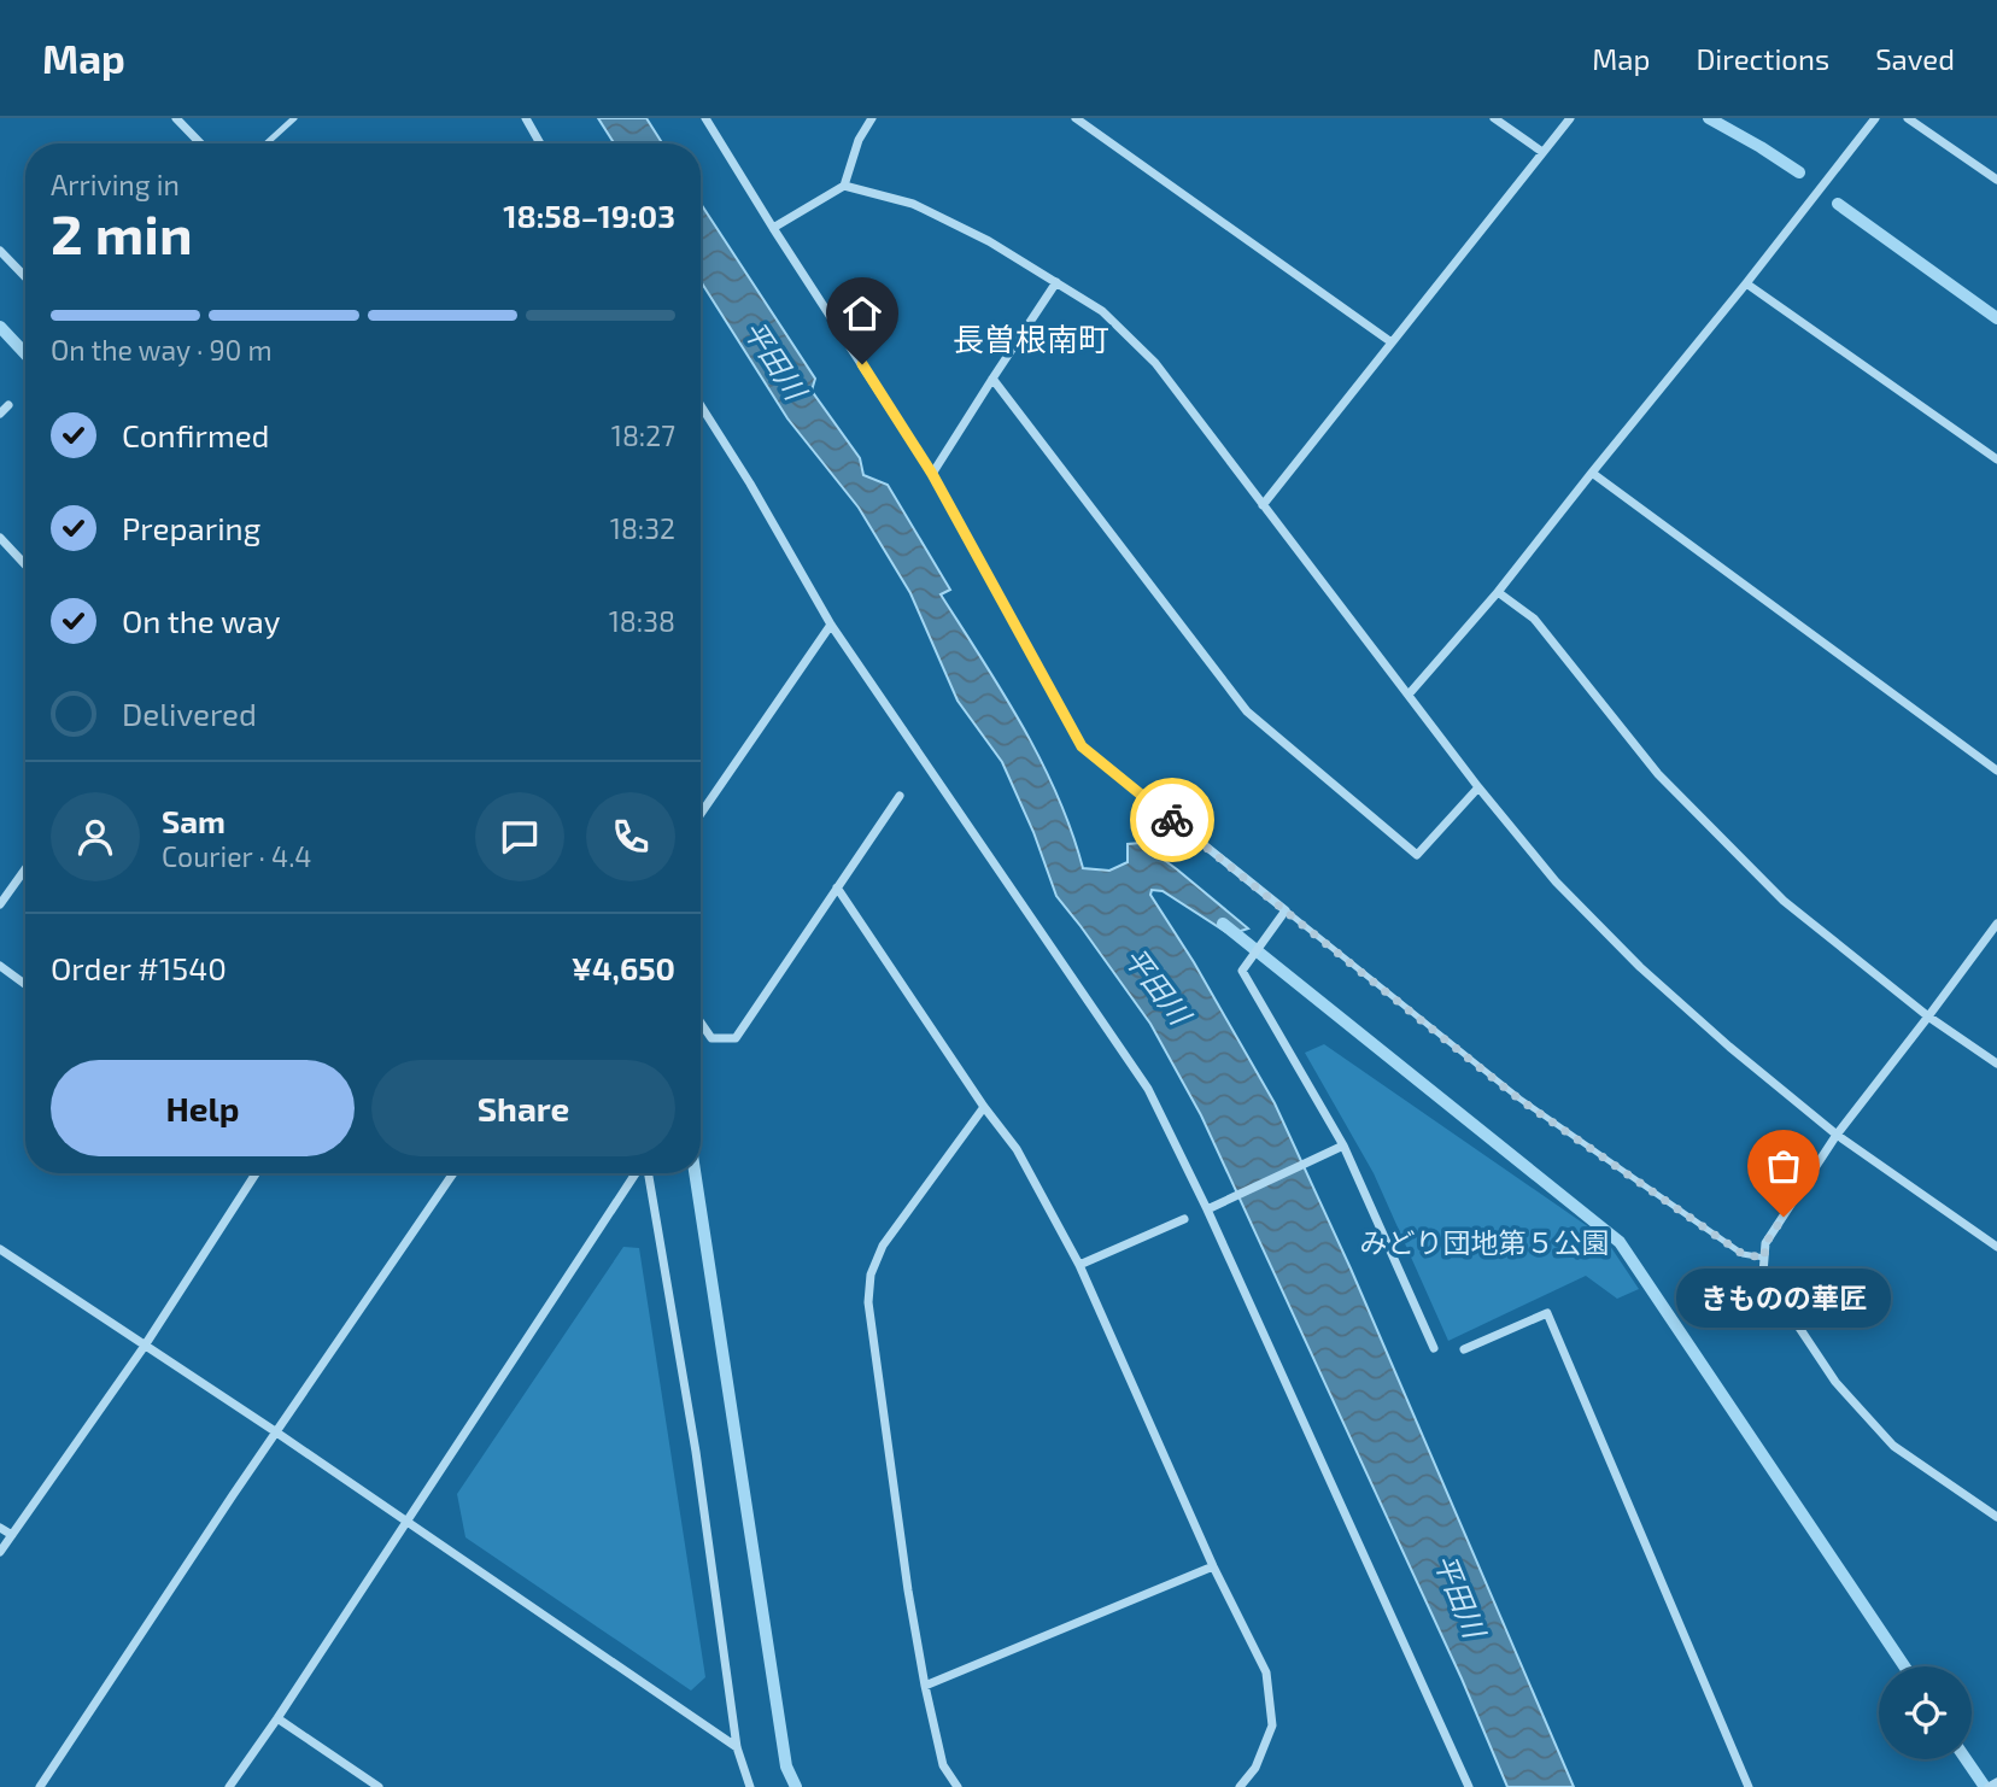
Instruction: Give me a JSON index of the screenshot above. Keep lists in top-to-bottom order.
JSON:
{
  "districts": ["長曽根南町"],
  "water": ["平田川"],
  "parks": ["みどり団地第５公園"],
  "places": ["きものの華匠"],
  "page": {
    "header": "Map",
    "nav": ["Map", "Directions", "Saved"],
    "heading": ["2 min", "Arriving in", "18:58–19:03"],
    "panel": [
      "Sam",
      "Courier · 4.4",
      "Order #1540",
      "¥4,650"
    ],
    "bar": "On the way · 90 m",
    "list": [
      ["Confirmed", "18:27"],
      ["Preparing", "18:32"],
      ["On the way", "18:38"],
      "Delivered"
    ],
    "buttons": ["Help", "Share"],
    "bubble": "きものの華匠"
  }
}
